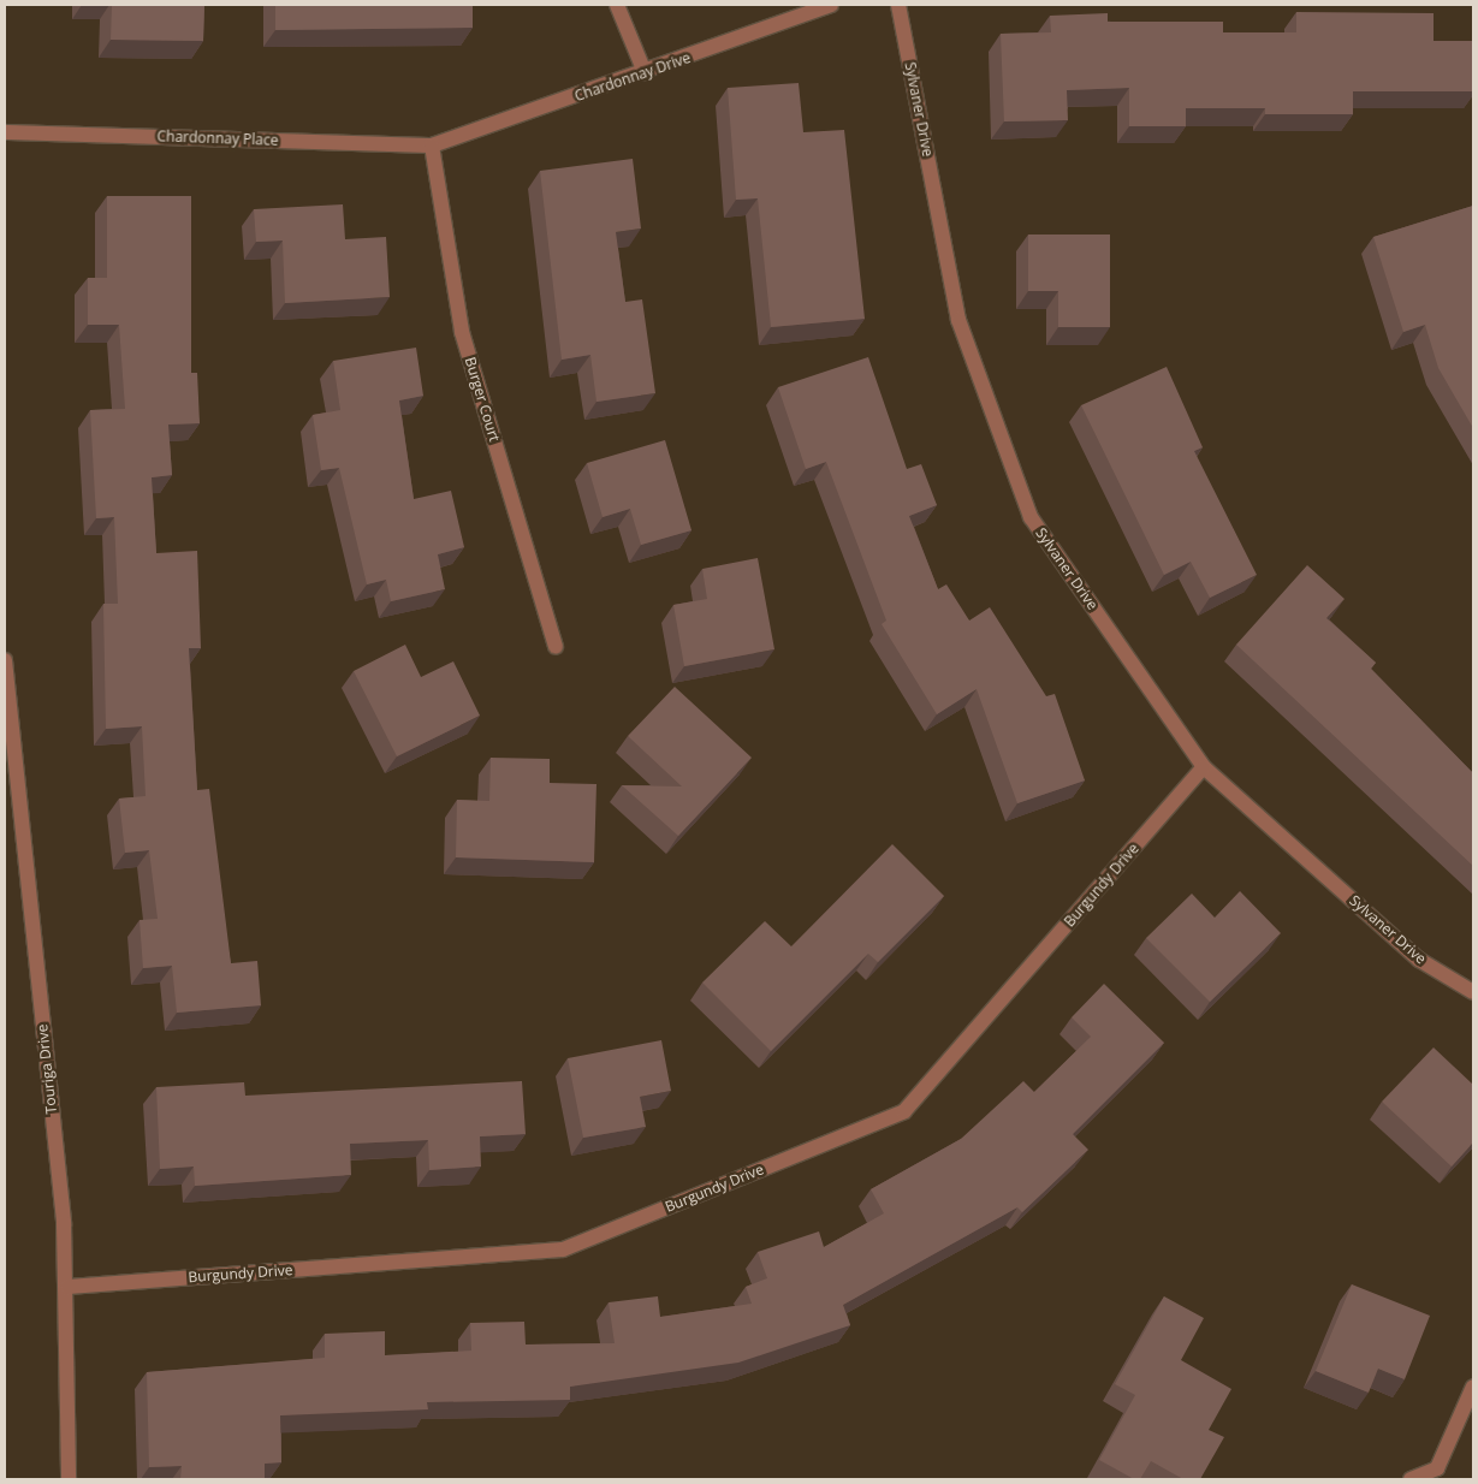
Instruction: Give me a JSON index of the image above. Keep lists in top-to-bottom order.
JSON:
{
  "streets": {
    "street": [
      "Chardonnay Drive",
      "Sylvaner Drive",
      "Chardonnay Place",
      "Burger Court",
      "Burgundy Drive",
      "Touriga Drive"
    ]
  },
  "crossings": [
    ["Chardonnay Drive", "Chardonnay Place"],
    ["Chardonnay Drive", "Burger Court"],
    ["Sylvaner Drive", "Burgundy Drive"],
    ["Chardonnay Place", "Burger Court"],
    ["Burgundy Drive", "Touriga Drive"]
  ]
}
